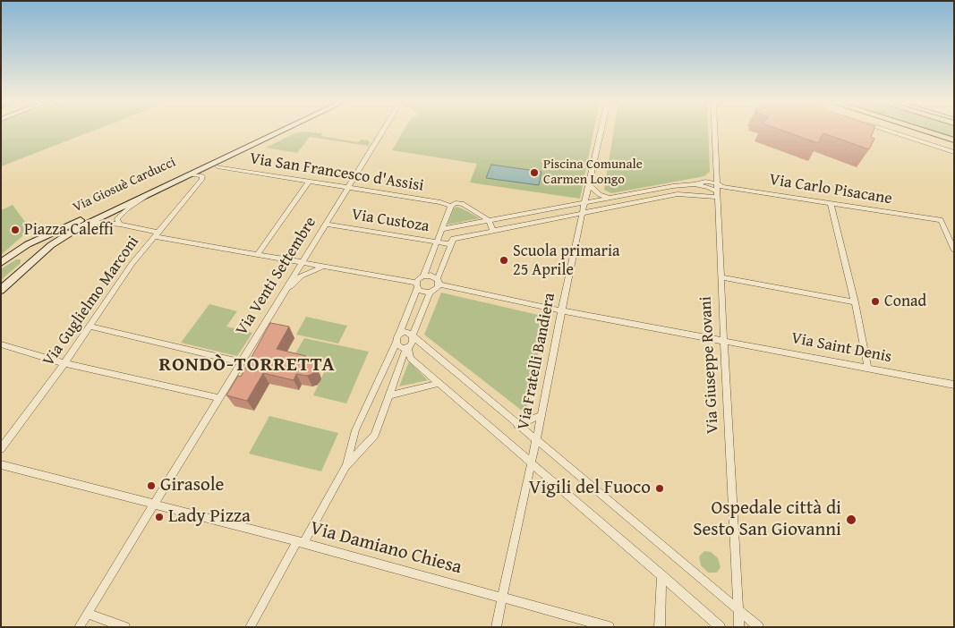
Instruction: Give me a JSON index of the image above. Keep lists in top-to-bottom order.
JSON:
{
  "streets": {
    "main road": ["Via Giosuè Carducci"],
    "street": [
      "Via San Francesco d'Assisi",
      "Via Carlo Pisacane",
      "Via Custoza",
      "Via Venti Settembre",
      "Via Guglielmo Marconi",
      "Via Saint Denis",
      "Via Fratelli Bandiera",
      "Via Giuseppe Rovani",
      "Via Damiano Chiesa"
    ]
  },
  "crossings": [
    ["Via San Francesco d'Assisi", "Via Venti Settembre"],
    ["Via Giosuè Carducci", "Via Guglielmo Marconi"],
    ["Via Carlo Pisacane", "Via Fratelli Bandiera"],
    ["Via Carlo Pisacane", "Via Giuseppe Rovani"],
    ["Via Custoza", "Via Venti Settembre"],
    ["Via Venti Settembre", "Via Damiano Chiesa"],
    ["Via Saint Denis", "Via Fratelli Bandiera"],
    ["Via Saint Denis", "Via Giuseppe Rovani"],
    ["Via Fratelli Bandiera", "Via Damiano Chiesa"]
  ],
  "districts": ["RONDÒ-TORRETTA"],
  "places": [
    "Piscina Comunale Carmen Longo",
    "Piazza Caleffi",
    "Scuola primaria 25 Aprile",
    "Conad",
    "Girasole",
    "Vigili del Fuoco",
    "Lady Pizza",
    "Ospedale città di Sesto San Giovanni"
  ]
}
